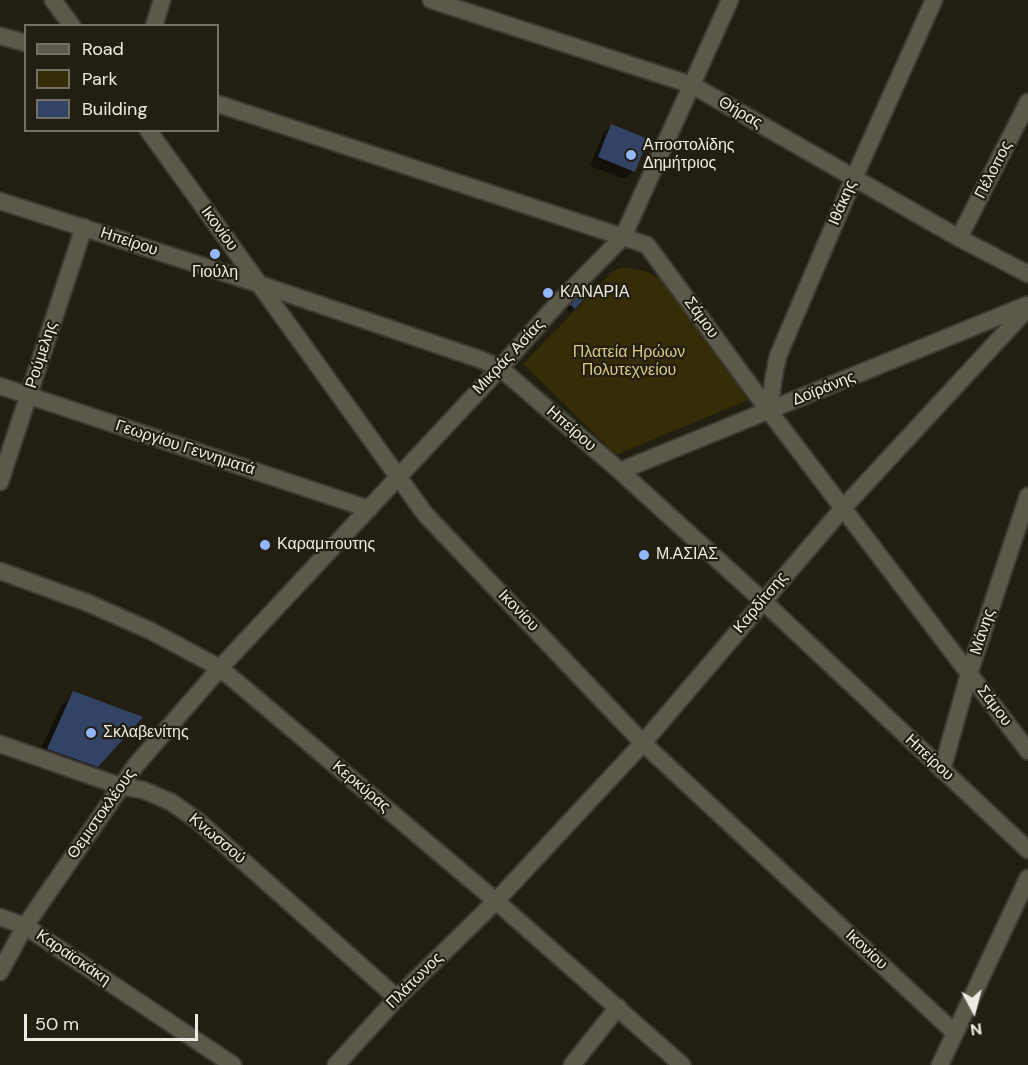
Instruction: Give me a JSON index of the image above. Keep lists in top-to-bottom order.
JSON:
{
  "streets": {
    "street": [
      "Θήρας",
      "Πέλοπος",
      "Ιθάκης",
      "Ικονίου",
      "Ηπείρου",
      "Σάμου",
      "Ρούμελης",
      "Μικράς Ασίας",
      "Δοϊράνης",
      "Γεωργίου Γεννηματά",
      "Καρδίτσης",
      "Μάνης",
      "Κερκύρας",
      "Θεμιστοκλέους",
      "Κνωσσού",
      "Καραϊσκάκη",
      "Πλάτωνος"
    ]
  },
  "crossings": [
    ["Θήρας", "Πέλοπος"],
    ["Θήρας", "Ιθάκης"],
    ["Θήρας", "Μικράς Ασίας"],
    ["Ιθάκης", "Σάμου"],
    ["Ιθάκης", "Δοϊράνης"],
    ["Ικονίου", "Ηπείρου"],
    ["Ικονίου", "Μικράς Ασίας"],
    ["Ικονίου", "Καρδίτσης"],
    ["Ηπείρου", "Ρούμελης"],
    ["Ηπείρου", "Μικράς Ασίας"],
    ["Ηπείρου", "Δοϊράνης"],
    ["Ηπείρου", "Καρδίτσης"],
    ["Ηπείρου", "Μάνης"],
    ["Σάμου", "Μικράς Ασίας"],
    ["Σάμου", "Δοϊράνης"],
    ["Σάμου", "Καρδίτσης"],
    ["Σάμου", "Μάνης"],
    ["Ρούμελης", "Γεωργίου Γεννηματά"],
    ["Μικράς Ασίας", "Γεωργίου Γεννηματά"],
    ["Μικράς Ασίας", "Κερκύρας"],
    ["Μικράς Ασίας", "Θεμιστοκλέους"],
    ["Δοϊράνης", "Καρδίτσης"],
    ["Καρδίτσης", "Κερκύρας"],
    ["Καρδίτσης", "Πλάτωνος"],
    ["Κερκύρας", "Θεμιστοκλέους"],
    ["Κερκύρας", "Πλάτωνος"],
    ["Θεμιστοκλέους", "Κνωσσού"],
    ["Θεμιστοκλέους", "Καραϊσκάκη"],
    ["Κνωσσού", "Πλάτωνος"]
  ],
  "parks": ["Πλατεία Ηρώων Πολυτεχνείου"],
  "places": [
    "Αποστολίδης Δημήτριος",
    "Γιούλη",
    "ΚΑΝΑΡΙΑ",
    "Καραμπουτης",
    "Μ.ΑΣΙΑΣ",
    "Σκλαβενίτης"
  ],
  "legend": ["Road", "Park", "Building"],
  "scale_bar": "50 m",
  "north": "bottom"
}
